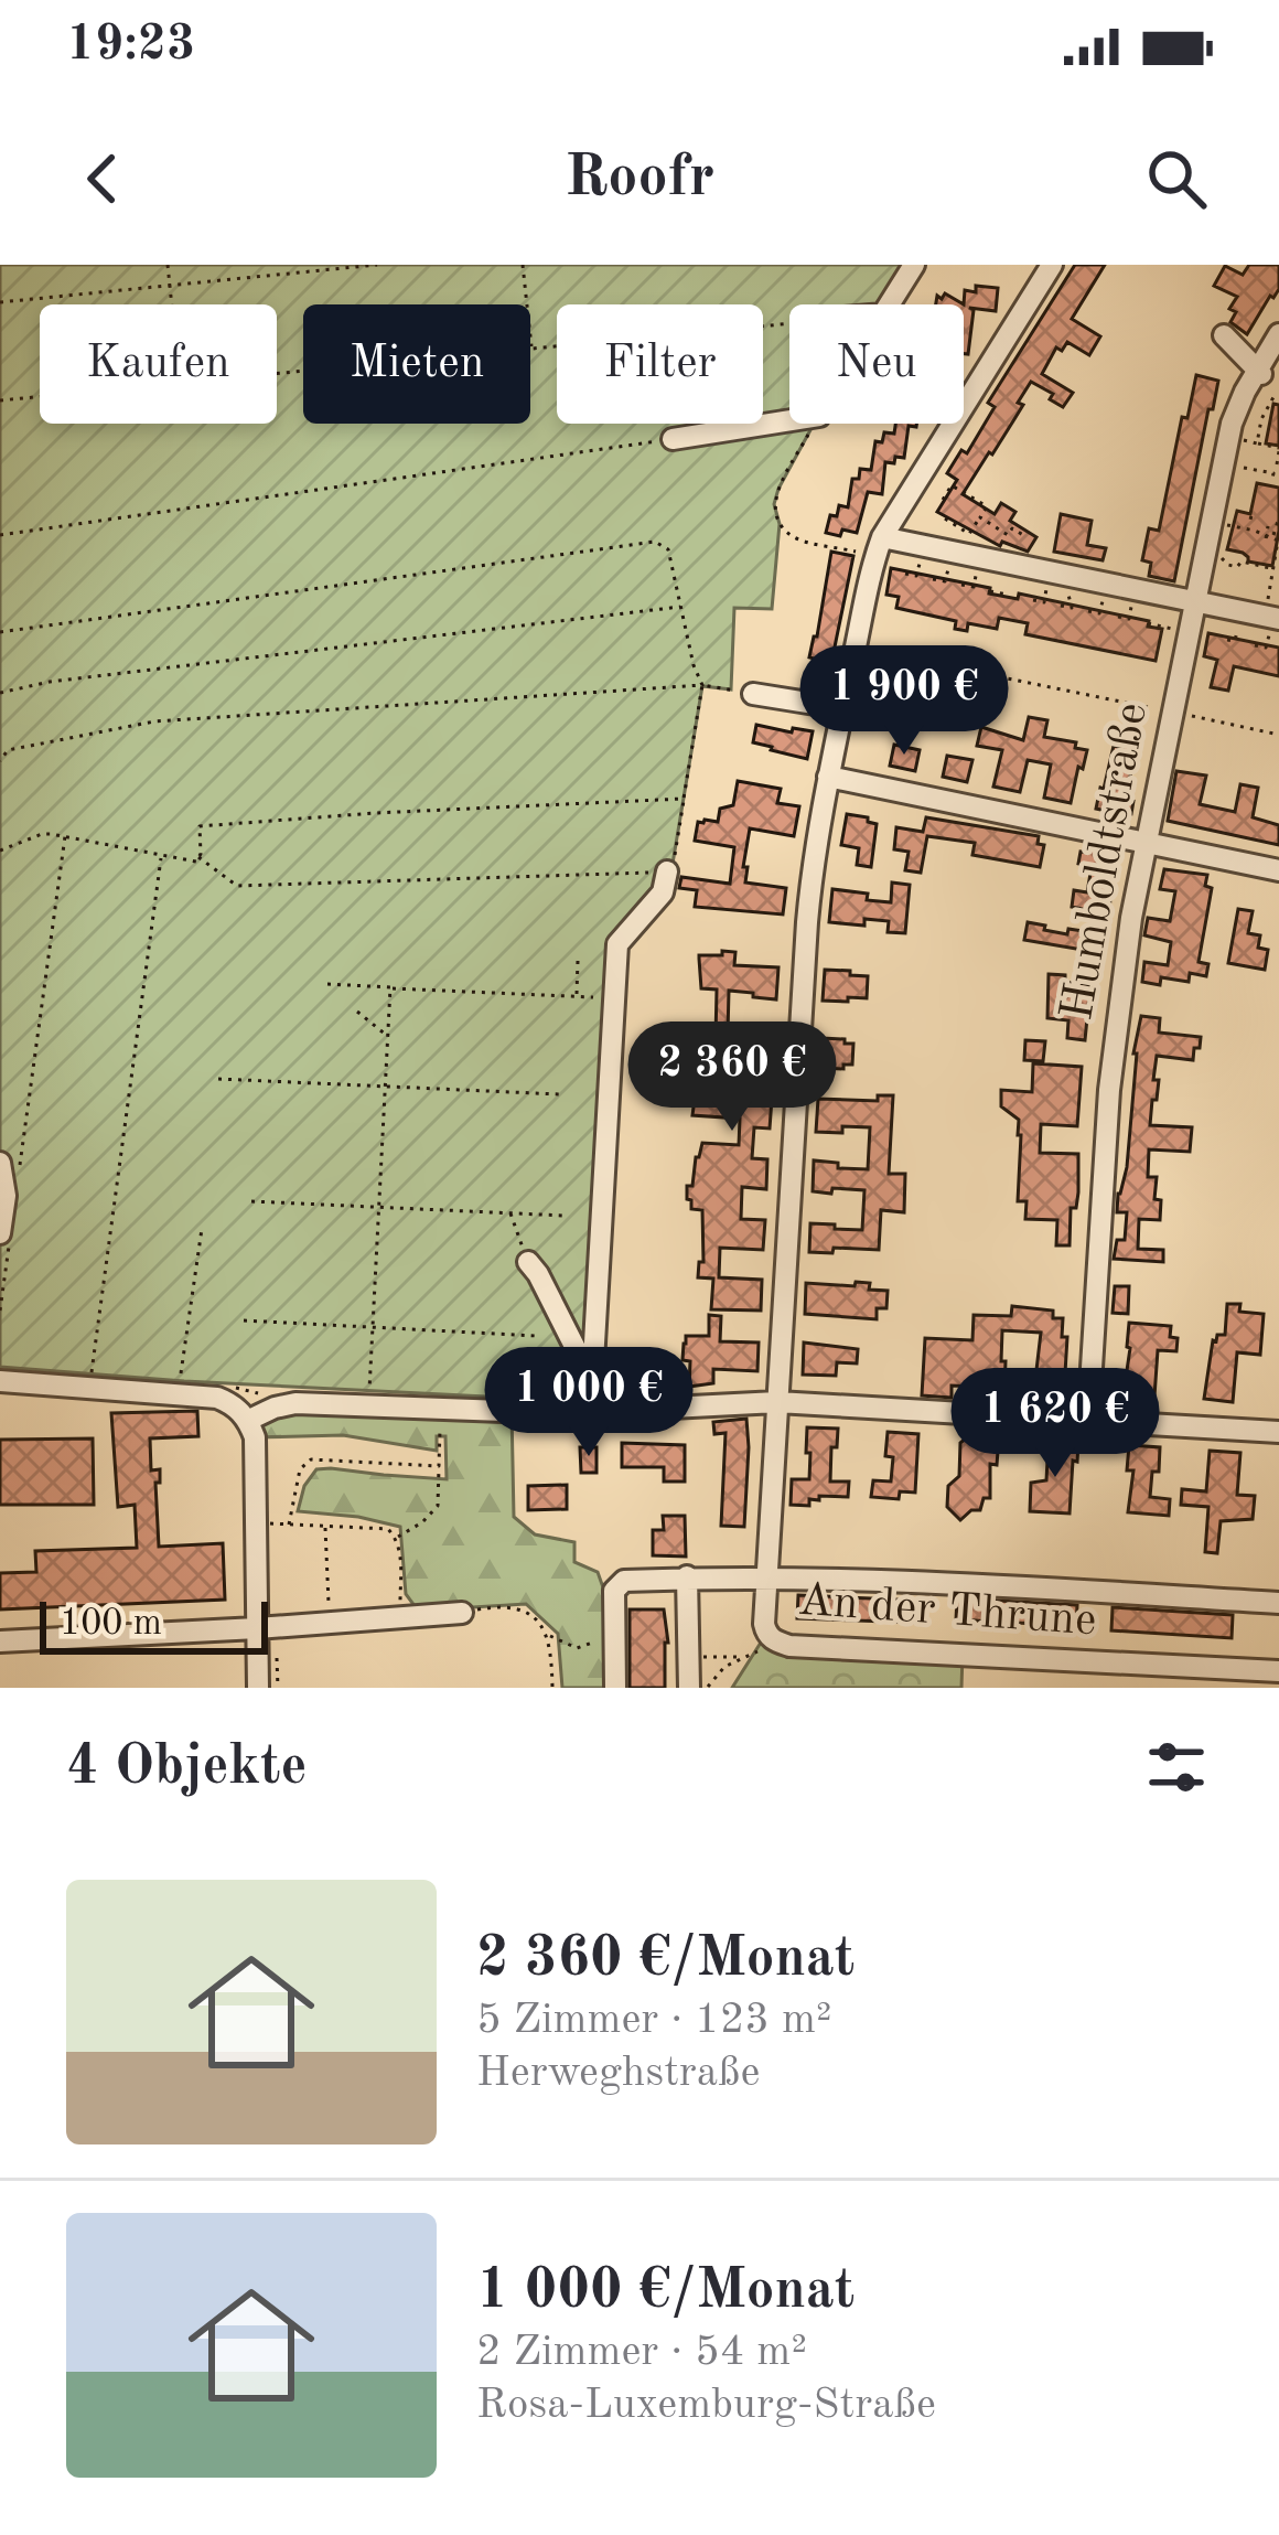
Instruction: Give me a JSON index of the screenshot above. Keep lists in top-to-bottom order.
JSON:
{
  "streets": {
    "street": ["Humboldtstraße", "An der Thrune"]
  },
  "scale_bar": "100 m",
  "page": {
    "status": "19:23",
    "header": "Roofr",
    "chip": [
      "Kaufen",
      "Mieten",
      "Filter",
      "Neu"
    ],
    "price": [
      "1 900 €",
      "2 360 €",
      "1 000 €",
      "1 620 €"
    ],
    "scale": "100 m",
    "heading": "4 Objekte",
    "list": [
      {
        "name": "2 360 €/Monat",
        "note": "5 Zimmer · 123 m² · Herweghstraße"
      },
      {
        "name": "1 000 €/Monat",
        "note": "2 Zimmer · 54 m² · Rosa-Luxemburg-Straße"
      }
    ]
  }
}
